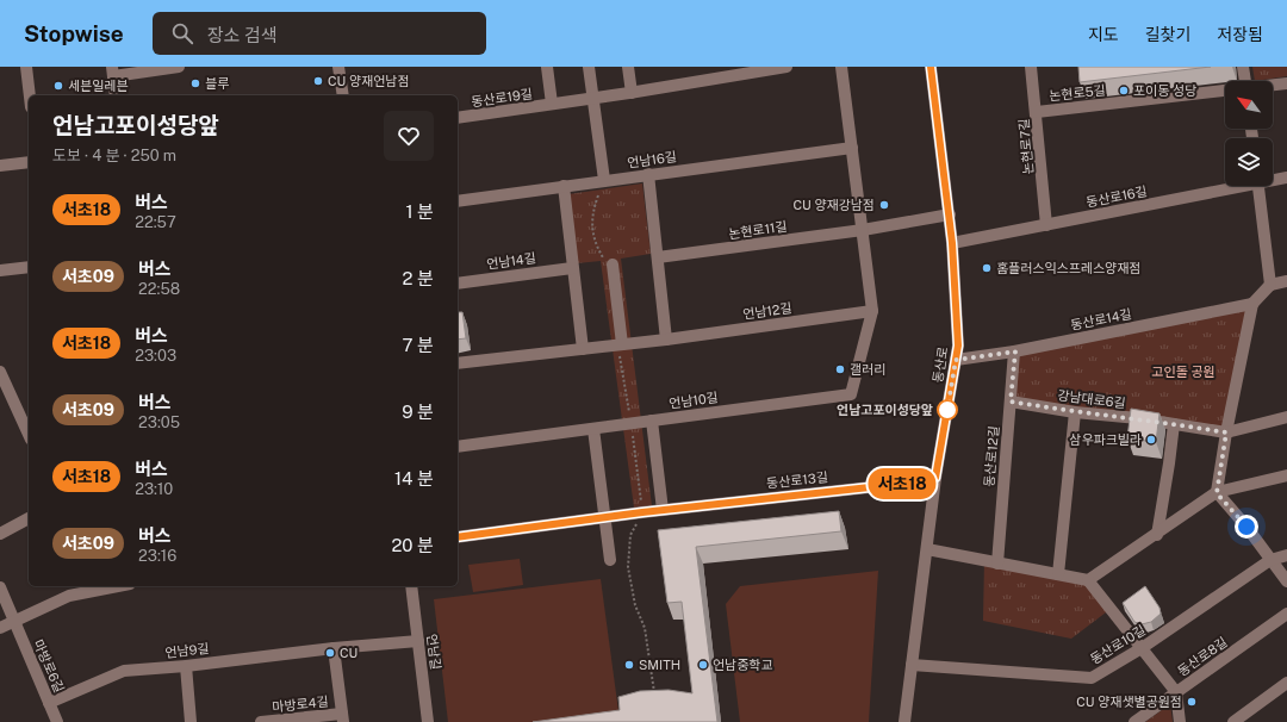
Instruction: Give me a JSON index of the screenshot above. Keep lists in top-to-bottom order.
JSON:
{
  "streets": {
    "street": [
      "논현로5길",
      "동산로19길",
      "논현로7길",
      "언남16길",
      "동산로16길",
      "논현로11길",
      "언남14길",
      "언남12길",
      "동산로14길",
      "동산로",
      "강남대로6길",
      "언남10길",
      "동산로12길",
      "동산로13길",
      "동산로10길",
      "언남9길",
      "언남길",
      "동산로8길",
      "마방로6길",
      "마방로4길"
    ]
  },
  "crossings": [
    ["논현로5길", "논현로7길"],
    ["논현로7길", "동산로16길"],
    ["동산로16길", "동산로"],
    ["논현로11길", "동산로"],
    ["언남12길", "언남10길"],
    ["동산로14길", "동산로"],
    ["동산로14길", "동산로12길"],
    ["동산로", "동산로13길"],
    ["동산로", "동산로10길"],
    ["강남대로6길", "동산로12길"],
    ["언남9길", "언남길"],
    ["언남9길", "마방로6길"]
  ],
  "parks": ["고인돌 공원"],
  "places": [
    "CU 양재언남점",
    "블루",
    "세븐일레븐",
    "포이동 성당",
    "CU 양재강남점",
    "홈플러스익스프레스양재점",
    "갤러리",
    "언남고포이성당앞",
    "삼우파크빌라",
    "CU",
    "SMITH",
    "언남중학교",
    "CU 양재샛별공원점"
  ],
  "lines": ["bus line 서초18"],
  "north": "top left",
  "page": {
    "header": "Stopwise",
    "search": "장소 검색",
    "nav": ["지도", "길찾기", "저장됨"],
    "on_map": "서초18",
    "heading": ["언남고포이성당앞", "도보 · 4 분 · 250 m"],
    "list": [
      {
        "mark": "서초18",
        "name": "버스",
        "note": "22:57",
        "value": "1 분"
      },
      {
        "mark": "서초09",
        "name": "버스",
        "note": "22:58",
        "value": "2 분"
      },
      {
        "mark": "서초18",
        "name": "버스",
        "note": "23:03",
        "value": "7 분"
      },
      {
        "mark": "서초09",
        "name": "버스",
        "note": "23:05",
        "value": "9 분"
      },
      {
        "mark": "서초18",
        "name": "버스",
        "note": "23:10",
        "value": "14 분"
      },
      {
        "mark": "서초09",
        "name": "버스",
        "note": "23:16",
        "value": "20 분"
      }
    ]
  }
}
